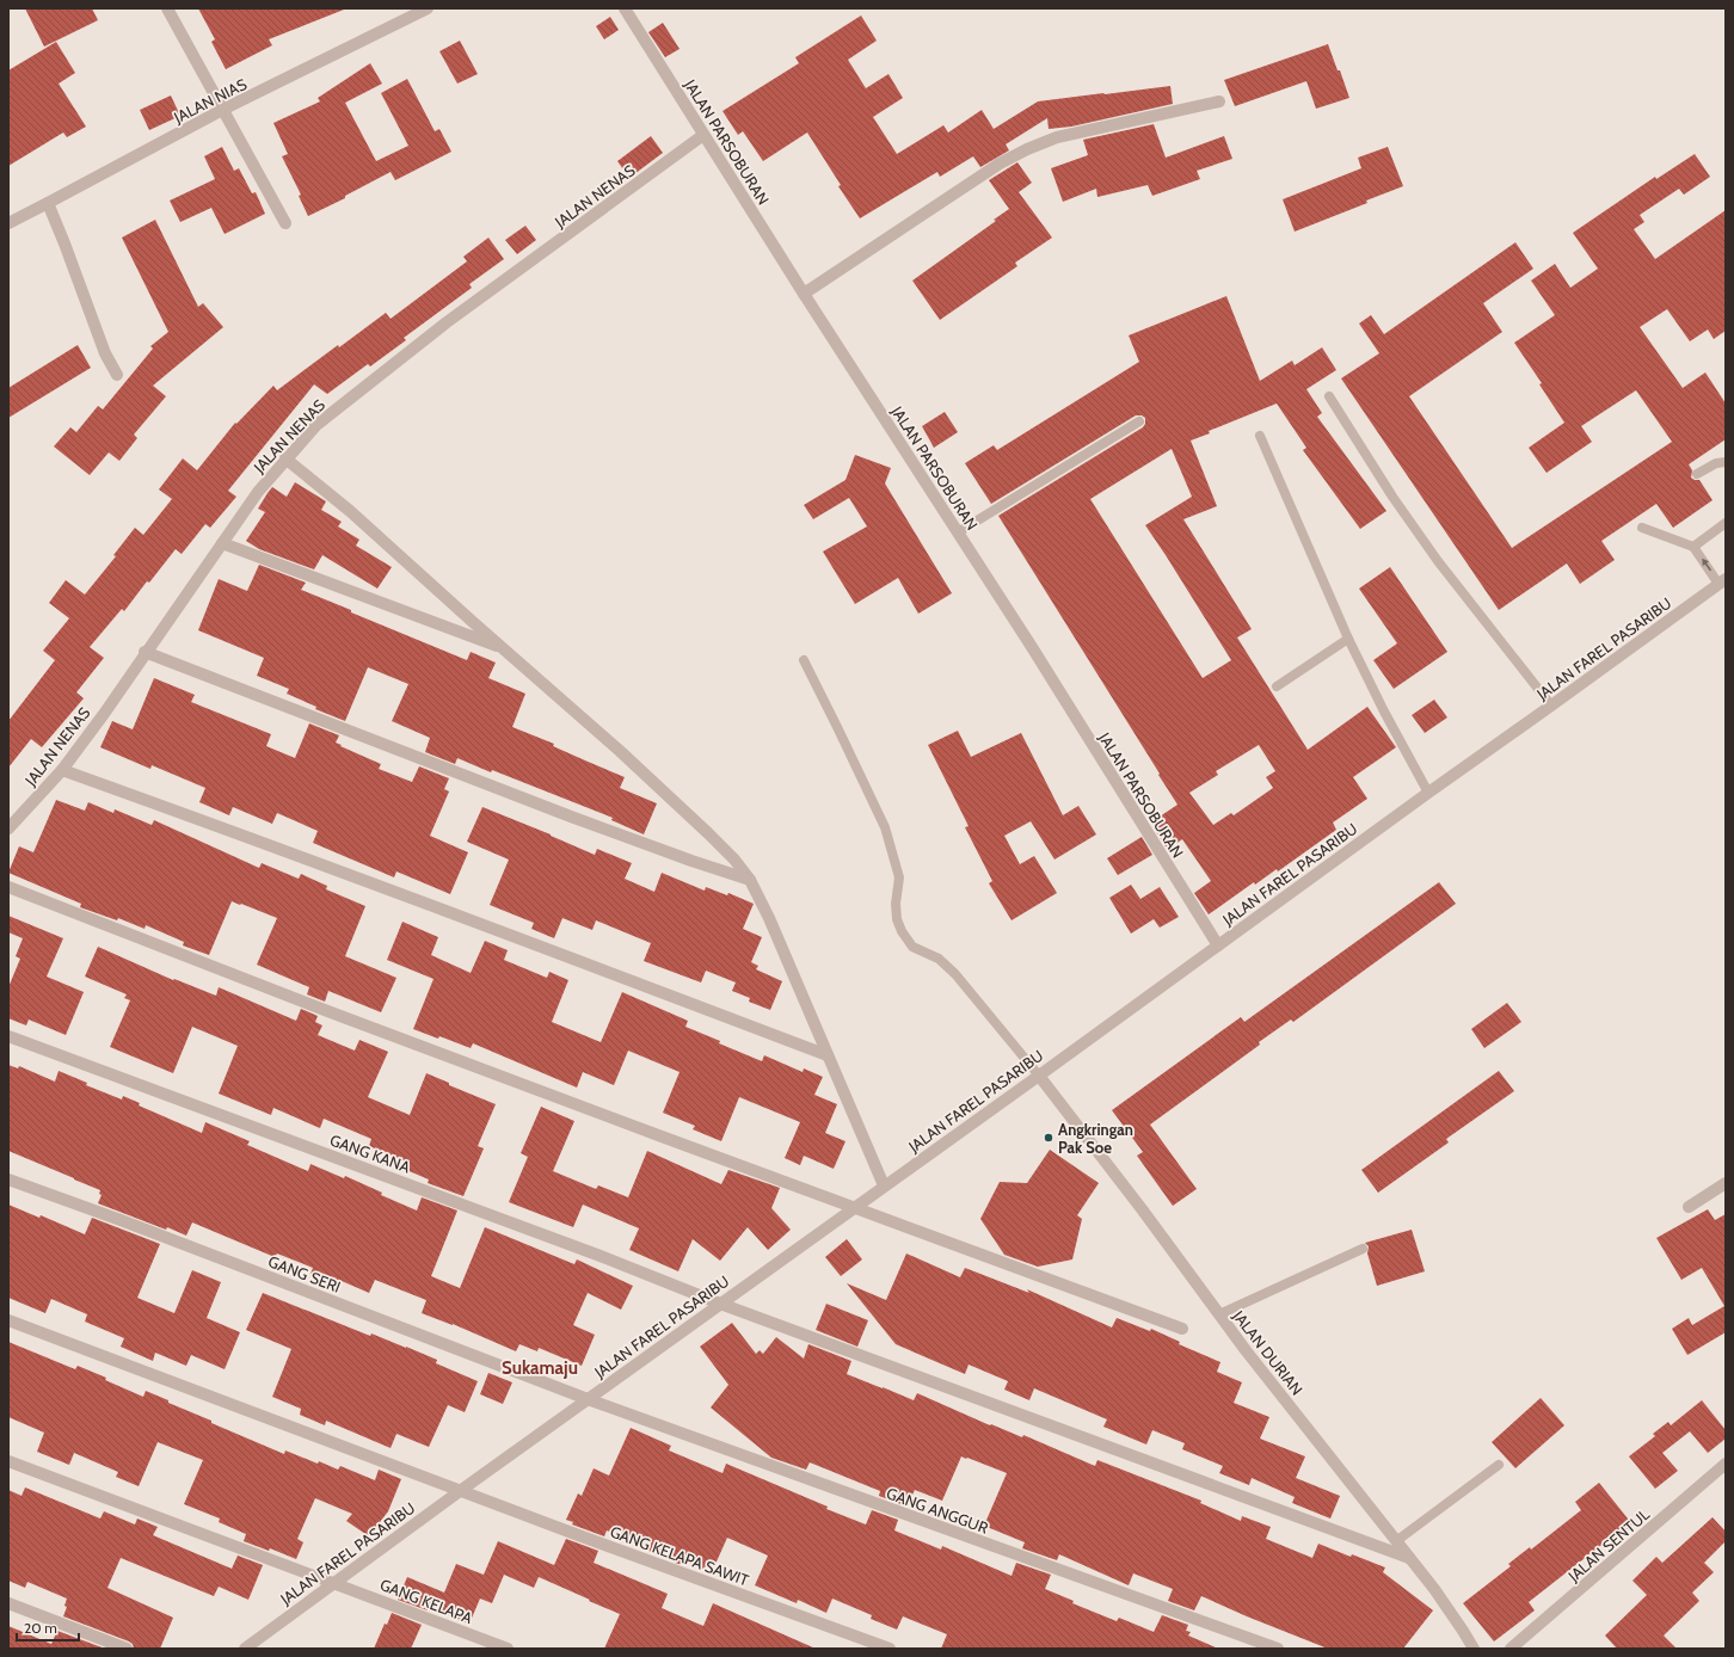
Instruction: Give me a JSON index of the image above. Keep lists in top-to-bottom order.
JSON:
{
  "streets": {
    "street": [
      "JALAN NIAS",
      "JALAN PARSOBURAN",
      "JALAN NENAS",
      "JALAN FAREL PASARIBU",
      "GANG KANA",
      "GANG SERI",
      "JALAN DURIAN",
      "GANG ANGGUR",
      "JALAN SENTUL",
      "GANG KELAPA SAWIT",
      "GANG KELAPA"
    ]
  },
  "crossings": [
    ["JALAN PARSOBURAN", "JALAN NENAS"],
    ["JALAN PARSOBURAN", "JALAN FAREL PASARIBU"],
    ["JALAN FAREL PASARIBU", "GANG KANA"],
    ["JALAN FAREL PASARIBU", "GANG SERI"],
    ["JALAN FAREL PASARIBU", "JALAN DURIAN"],
    ["JALAN FAREL PASARIBU", "GANG ANGGUR"],
    ["JALAN FAREL PASARIBU", "GANG KELAPA SAWIT"],
    ["JALAN FAREL PASARIBU", "GANG KELAPA"],
    ["GANG KANA", "JALAN DURIAN"],
    ["GANG SERI", "GANG ANGGUR"]
  ],
  "districts": ["Sukamaju"],
  "places": ["Angkringan Pak Soe"],
  "scale_bar": "20 m"
}
